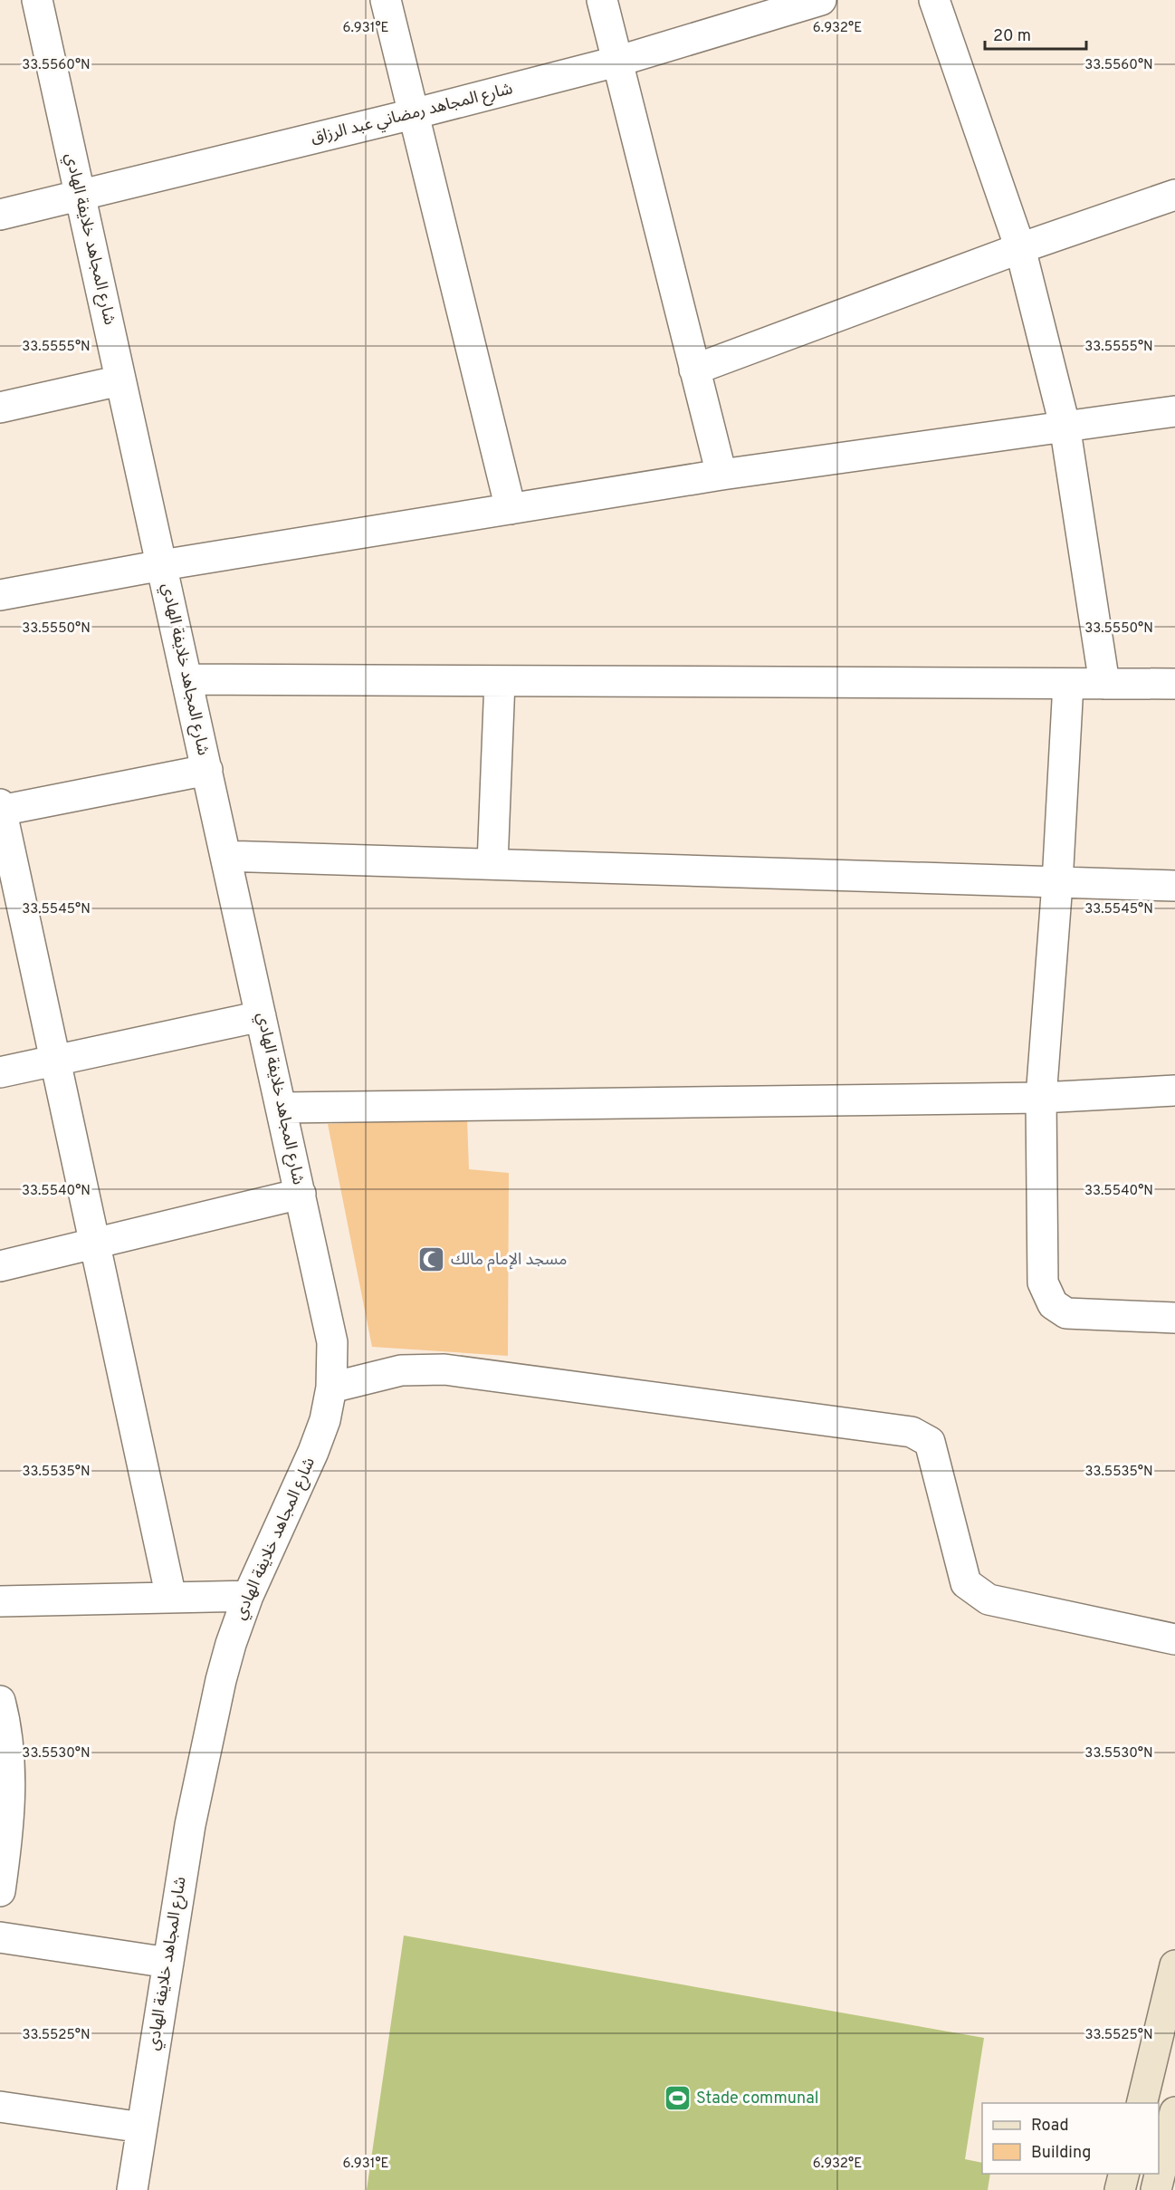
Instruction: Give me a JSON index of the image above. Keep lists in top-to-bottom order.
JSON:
{
  "streets": {
    "street": ["شارع المجاهد رمضاني عبد الرزاق", "شارع المجاهد خلايفة الهادي"]
  },
  "crossings": [
    ["شارع المجاهد رمضاني عبد الرزاق", "شارع المجاهد خلايفة الهادي"]
  ],
  "places": {
    "mosque": ["مسجد الإمام مالك"],
    "sports": ["Stade communal"]
  },
  "legend": ["Road", "Building"],
  "scale_bar": "20 m",
  "coordinates": [
    "6.931°E",
    "6.932°E",
    "33.5560°N",
    "33.5555°N",
    "33.5550°N",
    "33.5545°N",
    "33.5540°N",
    "33.5535°N",
    "33.5530°N",
    "33.5525°N"
  ]
}
